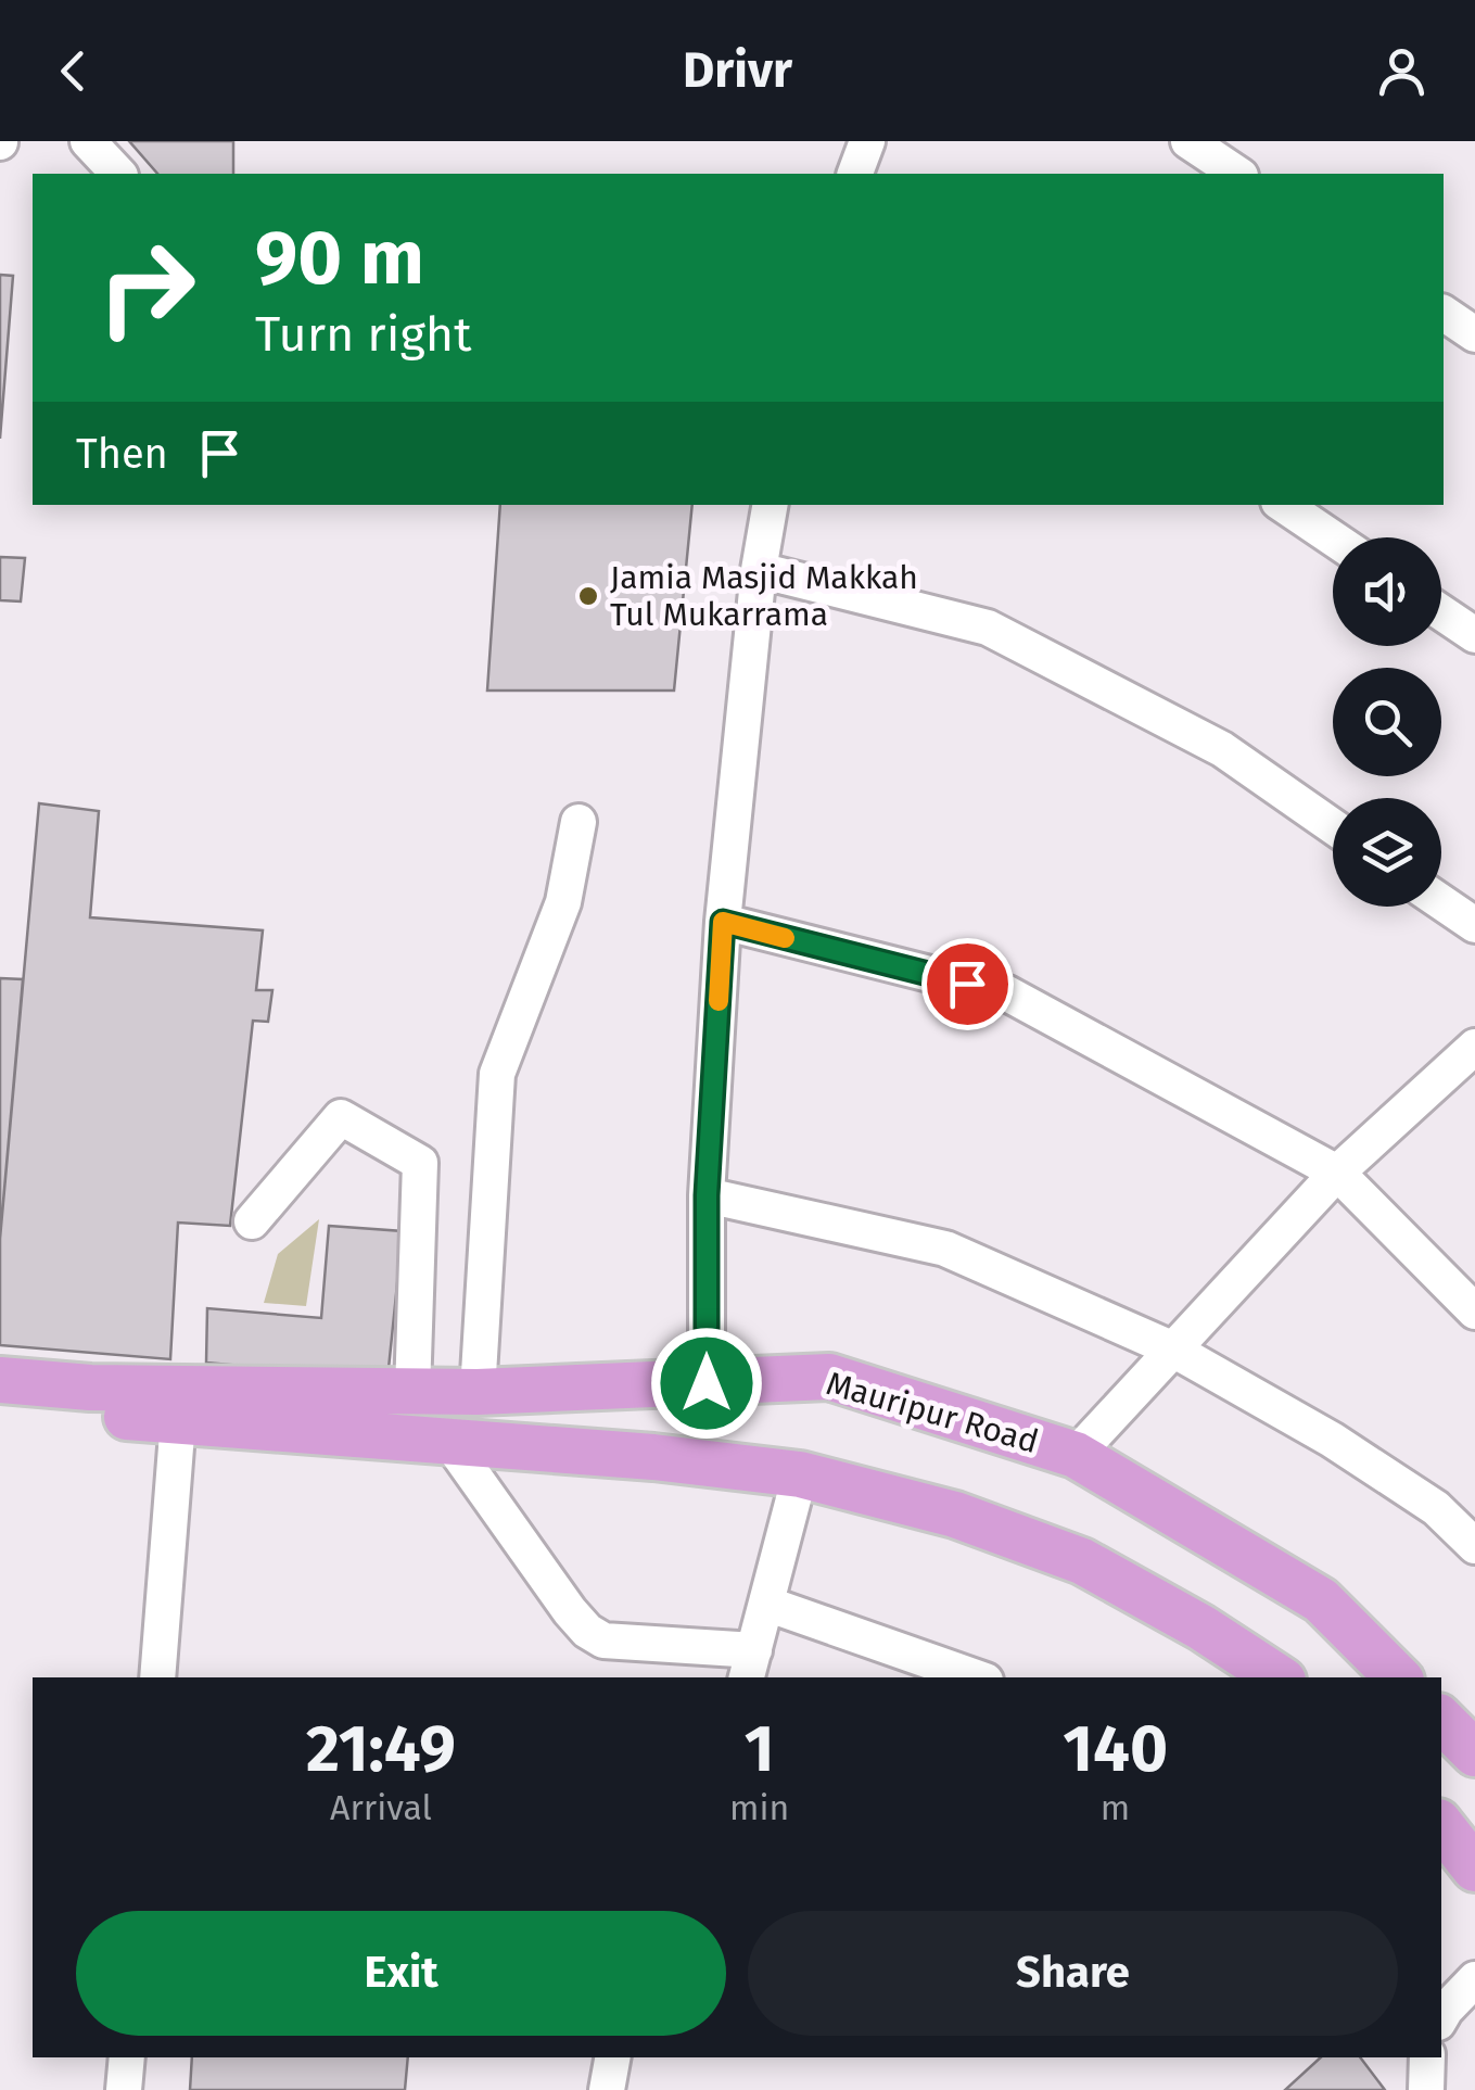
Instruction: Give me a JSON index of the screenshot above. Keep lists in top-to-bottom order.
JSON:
{
  "streets": {
    "main road": ["Mauripur Road"]
  },
  "places": ["Jamia Masjid Makkah Tul Mukarrama"],
  "page": {
    "header": "Drivr",
    "turn": ["90 m", "Turn right"],
    "then": "Then",
    "eta": [
      "21:49",
      "Arrival",
      "1",
      "min",
      "140",
      "m"
    ],
    "buttons": ["Exit", "Share"]
  }
}
